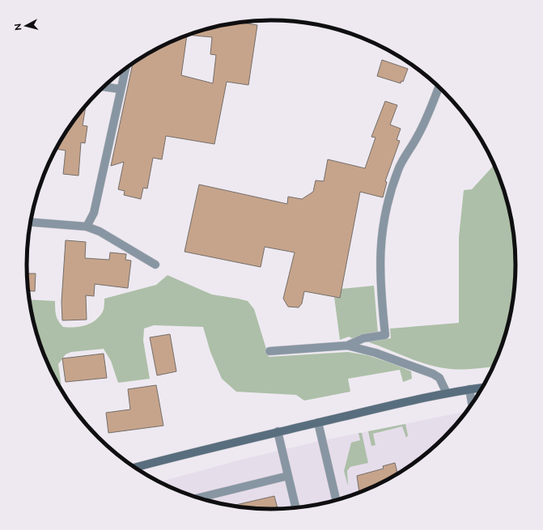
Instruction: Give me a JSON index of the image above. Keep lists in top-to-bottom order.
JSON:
{
  "north": "left"
}
